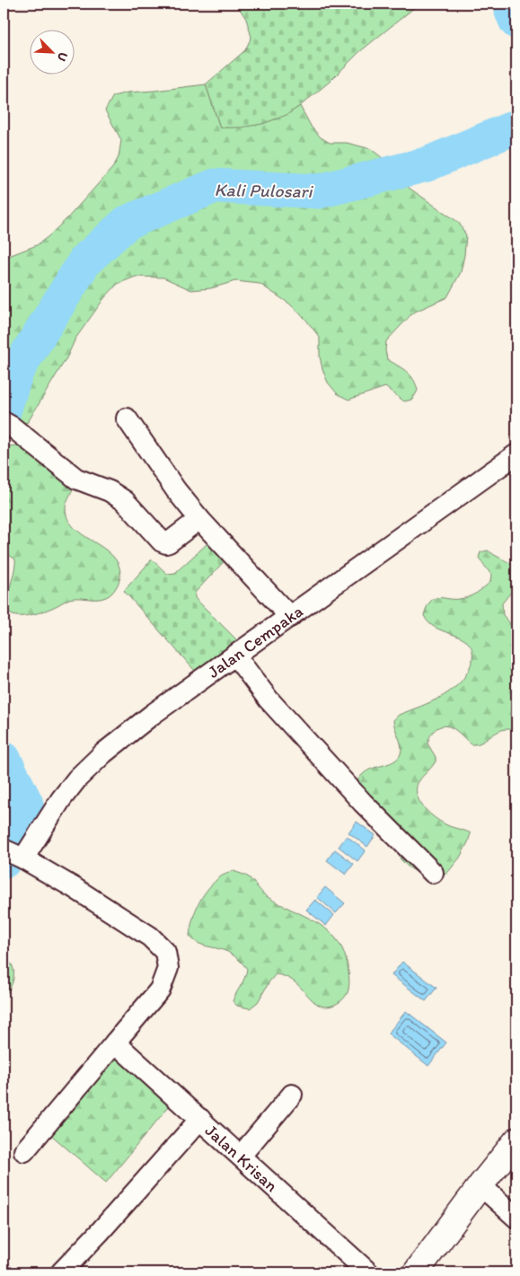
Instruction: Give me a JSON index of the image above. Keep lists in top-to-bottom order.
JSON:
{
  "streets": {
    "street": ["Jalan Cempaka", "Jalan Krisan"]
  },
  "water": ["Kali Pulosari"],
  "north": "bottom right"
}
